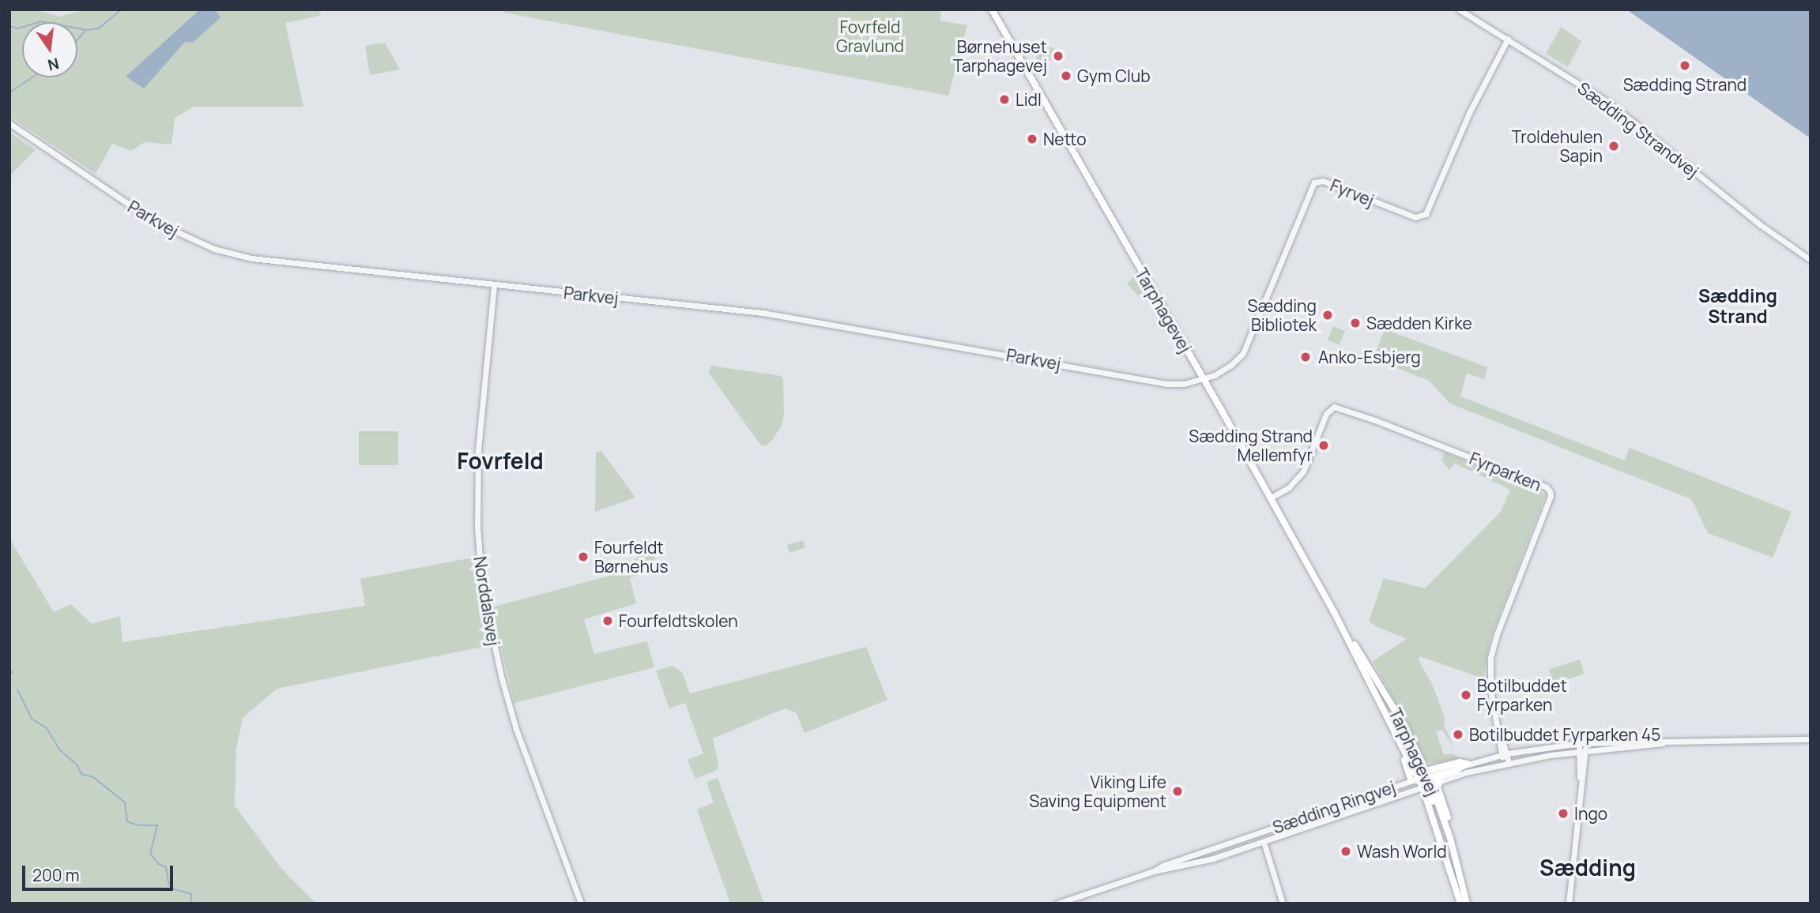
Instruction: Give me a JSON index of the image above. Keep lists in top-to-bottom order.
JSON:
{
  "streets": {
    "main road": ["Tarphagevej"],
    "street": [
      "Sædding Strandvej",
      "Fyrvej",
      "Parkvej",
      "Fyrparken",
      "Norddalsvej",
      "Sædding Ringvej"
    ]
  },
  "crossings": [
    ["Sædding Strandvej", "Fyrvej"],
    ["Fyrvej", "Parkvej"],
    ["Fyrvej", "Tarphagevej"],
    ["Parkvej", "Tarphagevej"],
    ["Parkvej", "Norddalsvej"],
    ["Tarphagevej", "Fyrparken"],
    ["Tarphagevej", "Sædding Ringvej"],
    ["Fyrparken", "Sædding Ringvej"]
  ],
  "districts": ["Sædding Strand", "Fovrfeld", "Sædding"],
  "parks": ["Fovrfeld Gravlund"],
  "places": [
    "Børnehuset Tarphagevej",
    "Sædding Strand",
    "Gym Club",
    "Lidl",
    "Netto",
    "Troldehulen Sapin",
    "Sædding Bibliotek",
    "Sædden Kirke",
    "Anko-Esbjerg",
    "Sædding Strand Mellemfyr",
    "Fourfeldt Børnehus",
    "Fourfeldtskolen",
    "Botilbuddet Fyrparken",
    "Botilbuddet Fyrparken 45",
    "Viking Life Saving Equipment",
    "Ingo",
    "Wash World"
  ],
  "scale_bar": "200 m",
  "north": "bottom"
}
